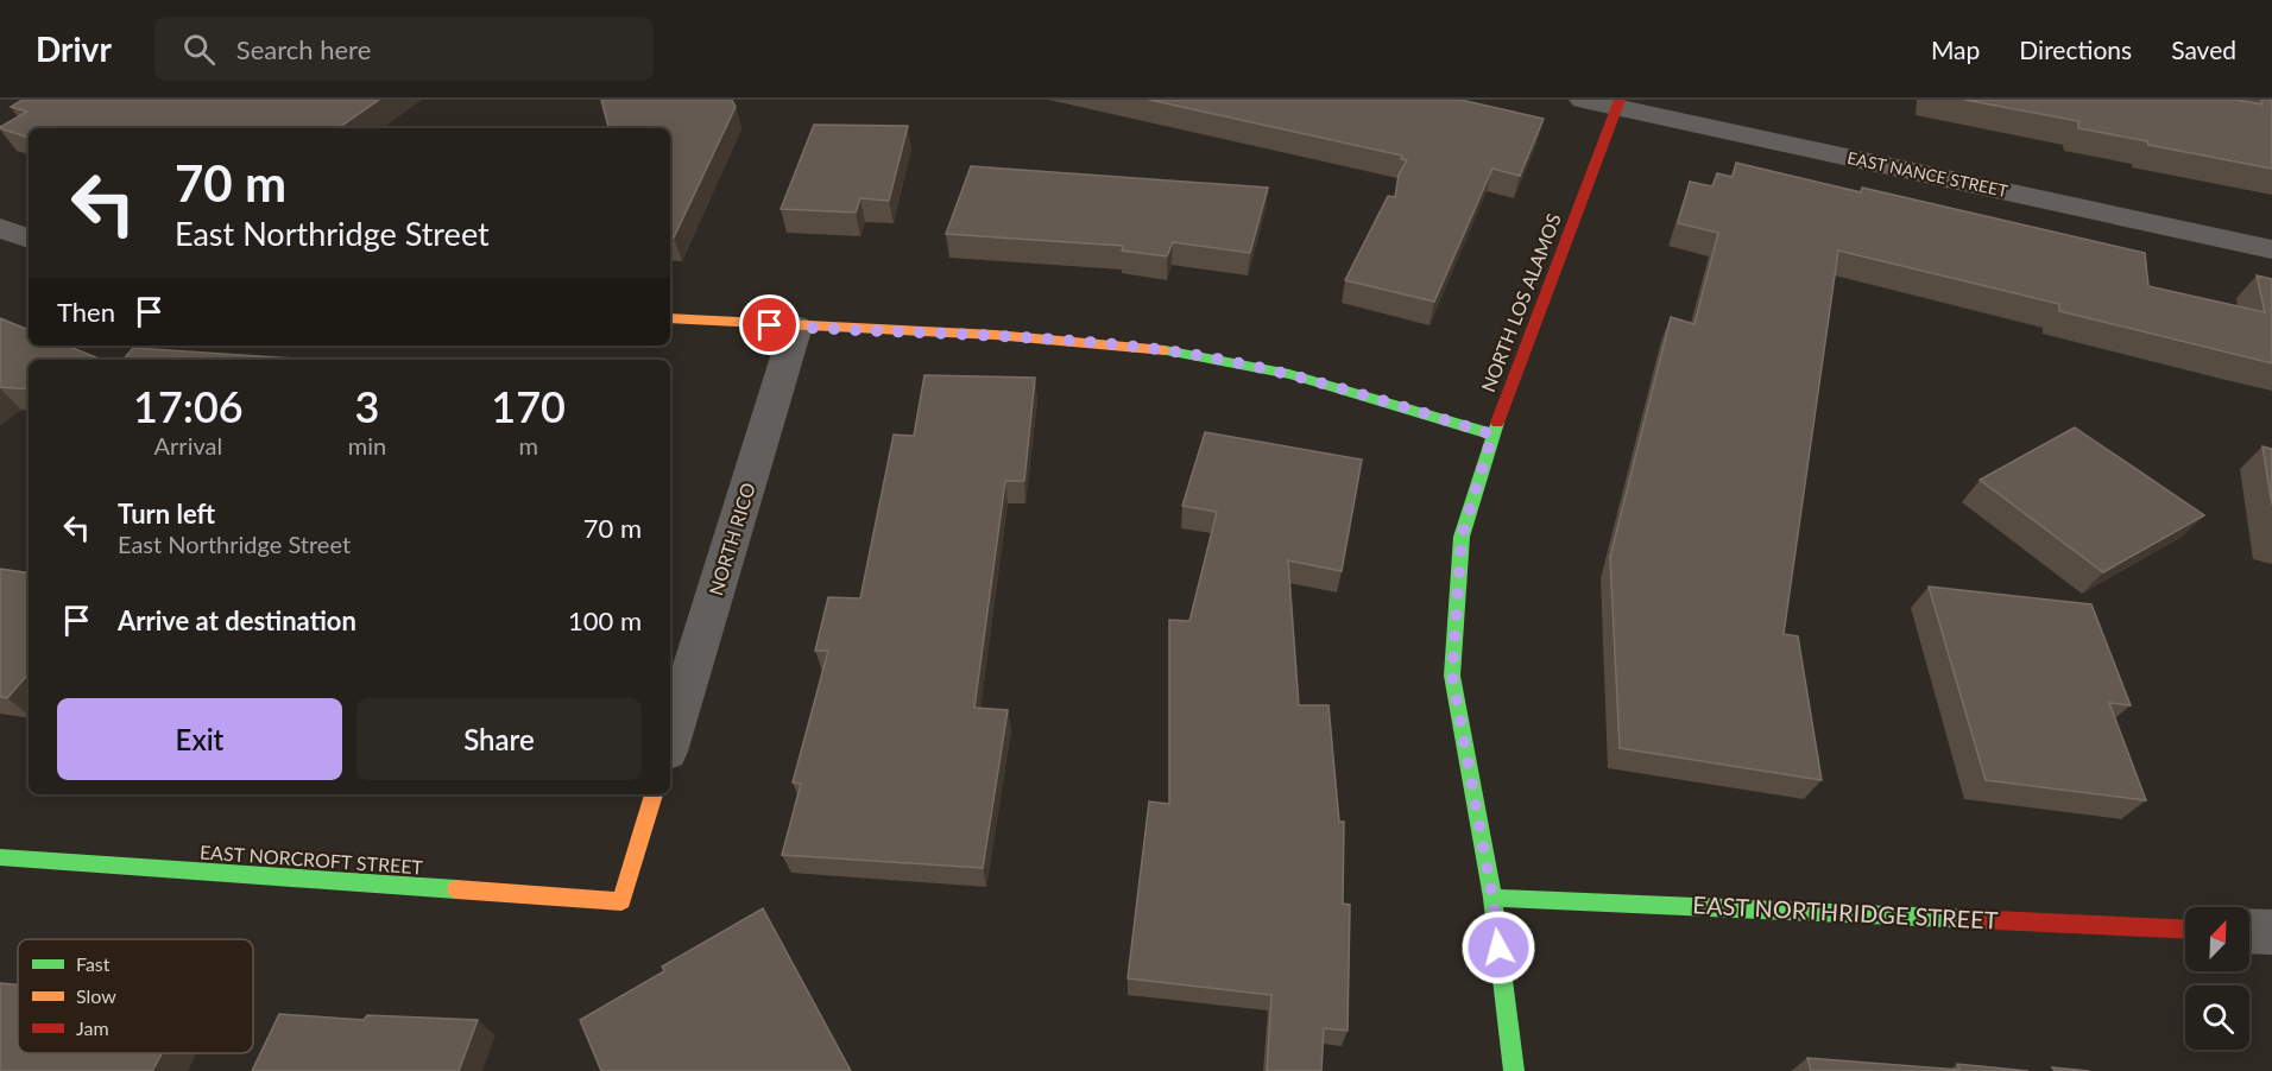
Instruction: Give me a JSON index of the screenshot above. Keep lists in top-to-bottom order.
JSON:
{
  "streets": {
    "street": [
      "EAST NANCE STREET",
      "NORTH LOS ALAMOS",
      "NORTH RICO",
      "EAST NORCROFT STREET",
      "EAST NORTHRIDGE STREET"
    ]
  },
  "crossings": [
    ["EAST NANCE STREET", "NORTH LOS ALAMOS"],
    ["NORTH LOS ALAMOS", "EAST NORTHRIDGE STREET"]
  ],
  "legend": ["Fast", "Slow", "Jam"],
  "north": "top right",
  "page": {
    "header": "Drivr",
    "search": "Search here",
    "nav": ["Map", "Directions", "Saved"],
    "turn": ["70 m", "East Northridge Street"],
    "then": "Then",
    "eta": [
      "17:06",
      "Arrival",
      "3",
      "min",
      "170",
      "m"
    ],
    "list": [
      {
        "name": "Turn left",
        "note": "East Northridge Street",
        "value": "70 m"
      },
      {
        "name": "Arrive at destination",
        "value": "100 m"
      }
    ],
    "buttons": ["Exit", "Share"]
  }
}
